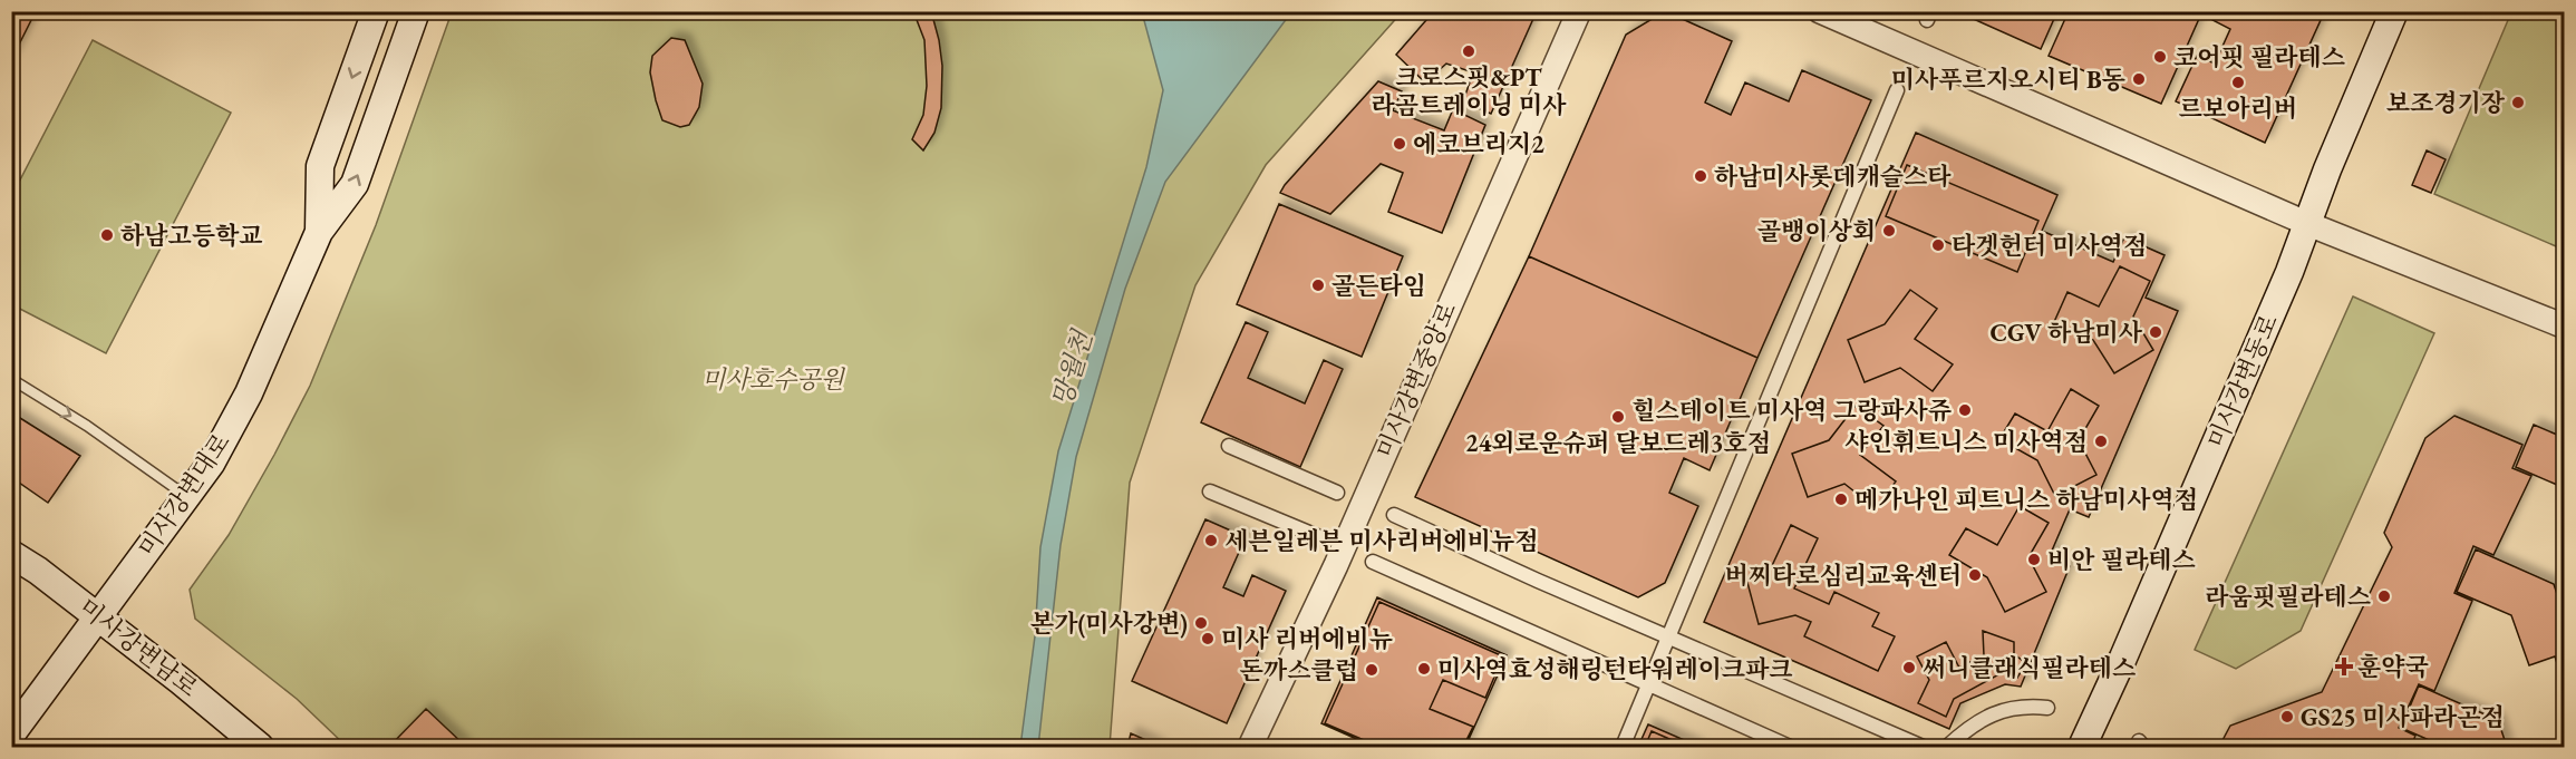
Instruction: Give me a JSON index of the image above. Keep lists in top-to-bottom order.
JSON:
{
  "streets": {
    "main road": ["미사강변동로", "미사강변대로", "미사강변남로"],
    "street": ["미사강변중앙로"]
  },
  "crossings": [
    ["미사강변대로", "미사강변남로"]
  ],
  "water": ["망월천"],
  "parks": ["미사호수공원"],
  "places": {
    "other": [
      "크로스핏&PT 라곰트레이닝 미사",
      "코어핏 필라테스",
      "미사푸르지오시티 B동",
      "르보아리버",
      "보조경기장",
      "에코브리지2",
      "하남미사롯데캐슬스타",
      "골뱅이상회",
      "하남고등학교",
      "타겟헌터 미사역점",
      "골든타임",
      "CGV 하남미사",
      "힐스테이트 미사역 그랑파사쥬",
      "24외로운슈퍼 달보드레3호점",
      "샤인휘트니스 미사역점",
      "메가나인 피트니스 하남미사역점",
      "세븐일레븐 미사리버에비뉴점",
      "비안 필라테스",
      "버찌타로심리교육센터",
      "라움핏필라테스",
      "본가(미사강변)",
      "미사 리버에비뉴",
      "써니클래식필라테스",
      "미사역효성해링턴타워레이크파크",
      "돈까스클럽",
      "GS25 미사파라곤점"
    ],
    "health": ["훈약국"]
  }
}
